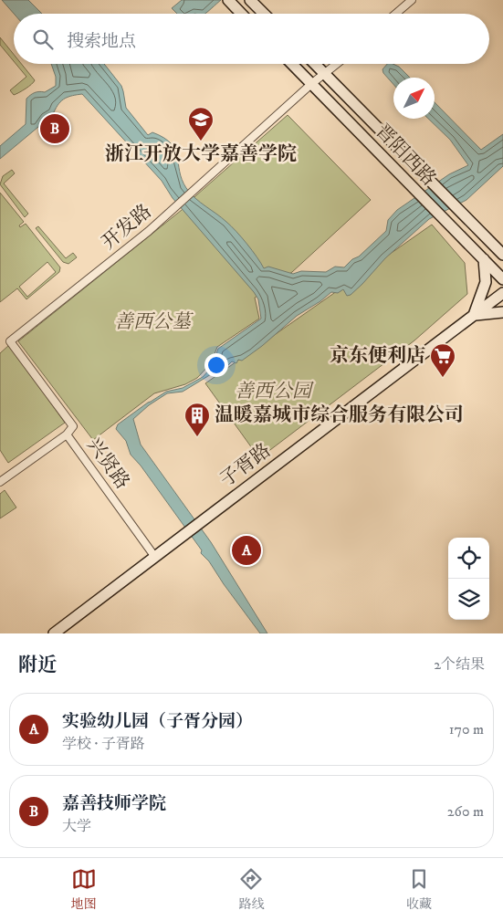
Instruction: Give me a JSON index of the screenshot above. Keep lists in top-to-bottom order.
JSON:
{
  "streets": {
    "main road": ["晋阳西路", "子胥路"],
    "street": ["开发路", "兴贤路"]
  },
  "crossings": [
    ["晋阳西路", "开发路"],
    ["开发路", "兴贤路"],
    ["兴贤路", "子胥路"]
  ],
  "parks": ["善西公墓", "善西公园"],
  "places": {
    "school or university": ["浙江开放大学嘉善学院"],
    "supermarket": ["京东便利店"],
    "building": ["温暖嘉城市综合服务有限公司"]
  },
  "north": "top right",
  "page": {
    "search": "搜索地点",
    "pins": ["B", "A"],
    "heading": ["附近", "2个结果"],
    "list": [
      {
        "mark": "A",
        "name": "实验幼儿园（子胥分园）",
        "note": "学校 · 子胥路",
        "value": "170 m"
      },
      {
        "mark": "B",
        "name": "嘉善技师学院",
        "note": "大学",
        "value": "260 m"
      }
    ],
    "nav": ["地图", "路线", "收藏"]
  }
}
